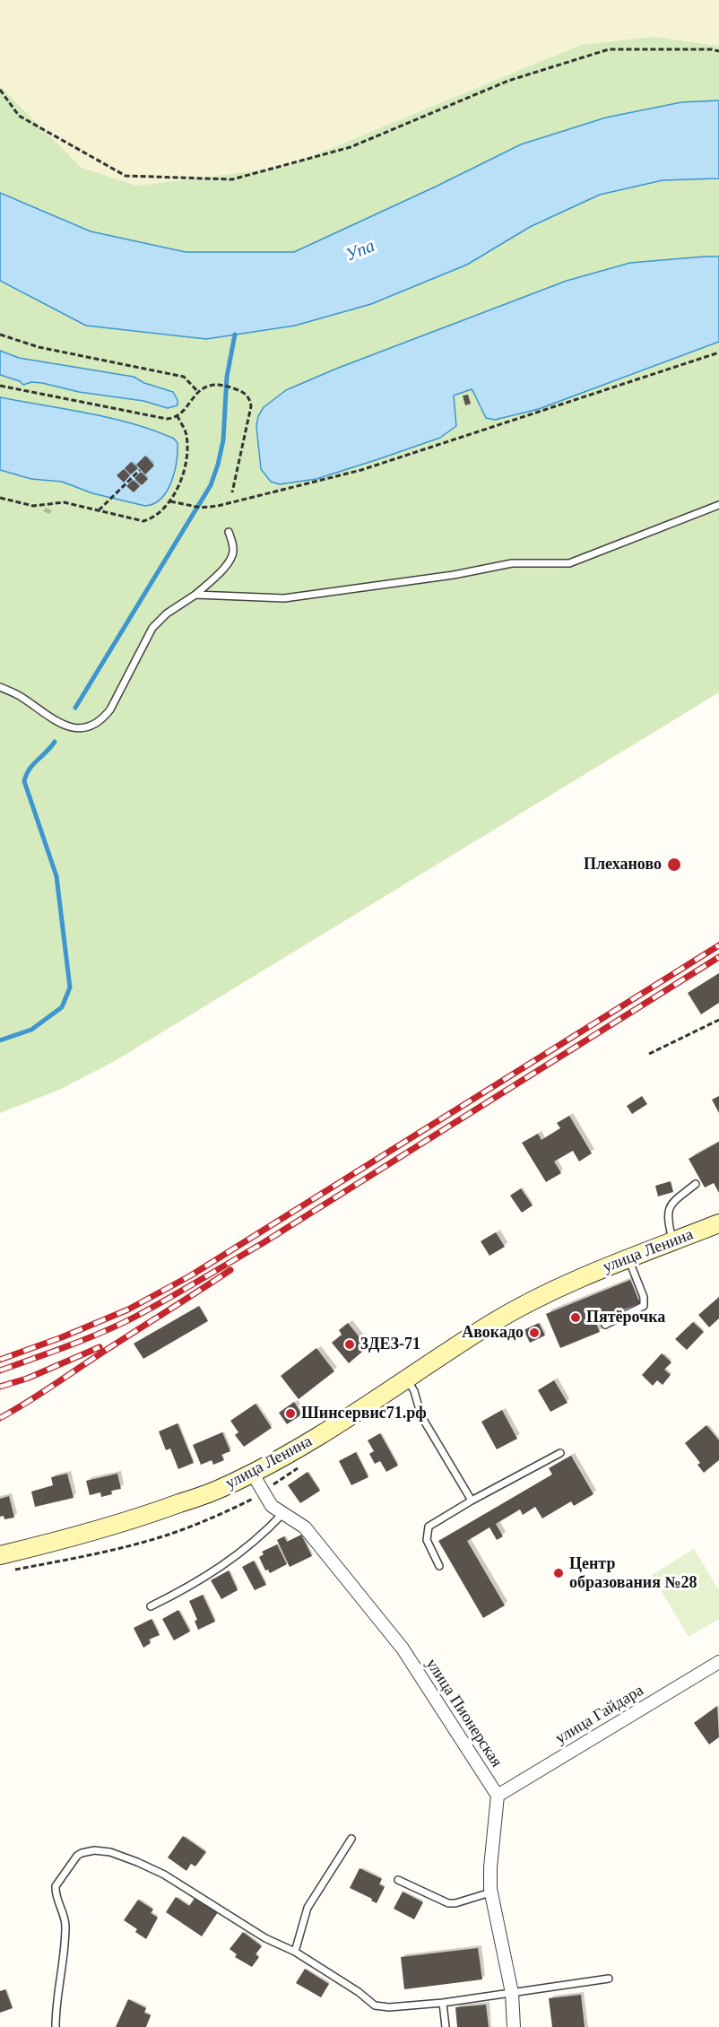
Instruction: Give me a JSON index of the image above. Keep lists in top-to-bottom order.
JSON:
{
  "streets": {
    "main road": ["улица Ленина"],
    "street": ["улица Пионерская", "улица Гайдара"]
  },
  "crossings": [
    ["улица Ленина", "улица Пионерская"],
    ["улица Пионерская", "улица Гайдара"]
  ],
  "water": ["Упа"],
  "places": [
    "Плеханово",
    "Пятёрочка",
    "Авокадо",
    "3ДЕЗ-71",
    "Шинсервис71.рф",
    "Центр образования №28"
  ]
}
